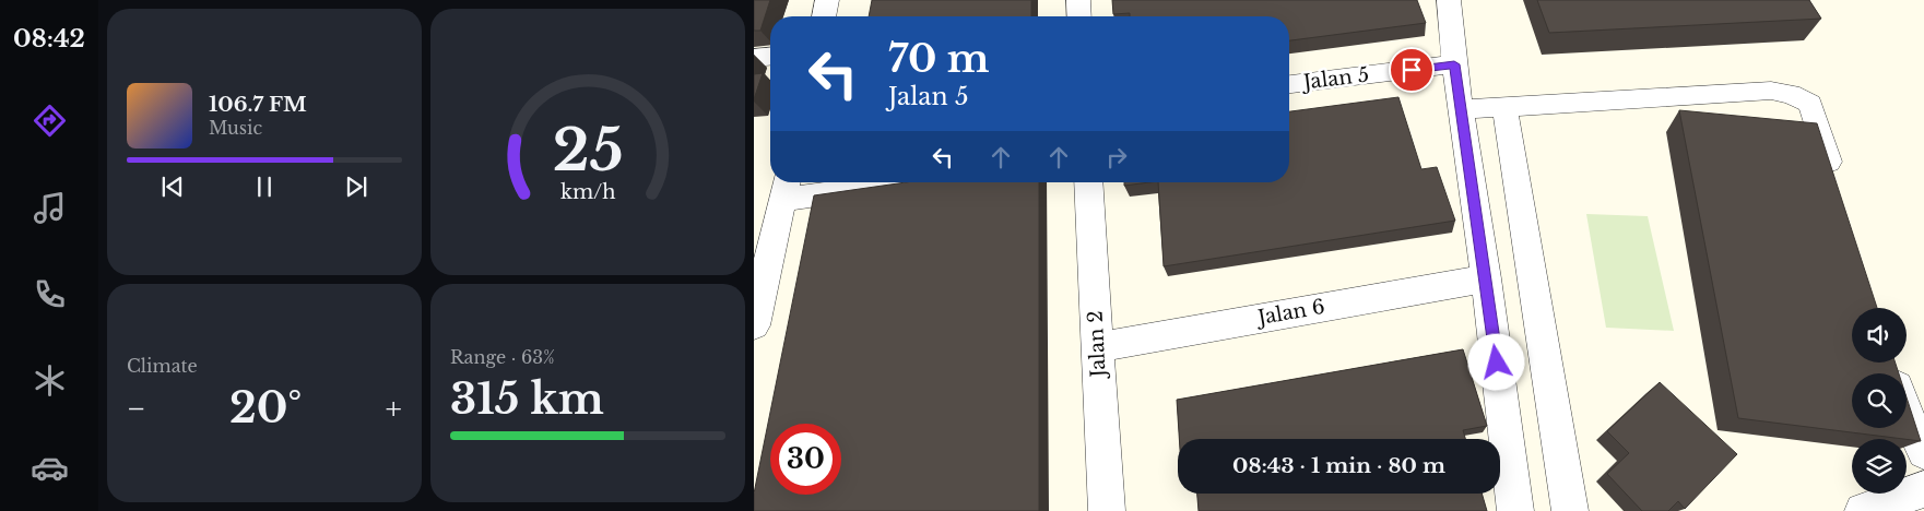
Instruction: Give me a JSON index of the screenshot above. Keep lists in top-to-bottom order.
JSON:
{
  "streets": {
    "street": ["Jalan 5", "Jalan 6", "Jalan 2"]
  },
  "crossings": [
    ["Jalan 6", "Jalan 2"]
  ],
  "page": {
    "tabs": "08:42",
    "turn": ["70 m", "Jalan 5"],
    "song": ["106.7 FM", "Music"],
    "tile": [
      "Climate",
      ["Range · 63%", "315 km"]
    ],
    "heat": ["−", "20°", "+"],
    "limit": "30",
    "trip": "08:43 · 1 min · 80 m",
    "gauge": ["25", "km/h"]
  }
}
